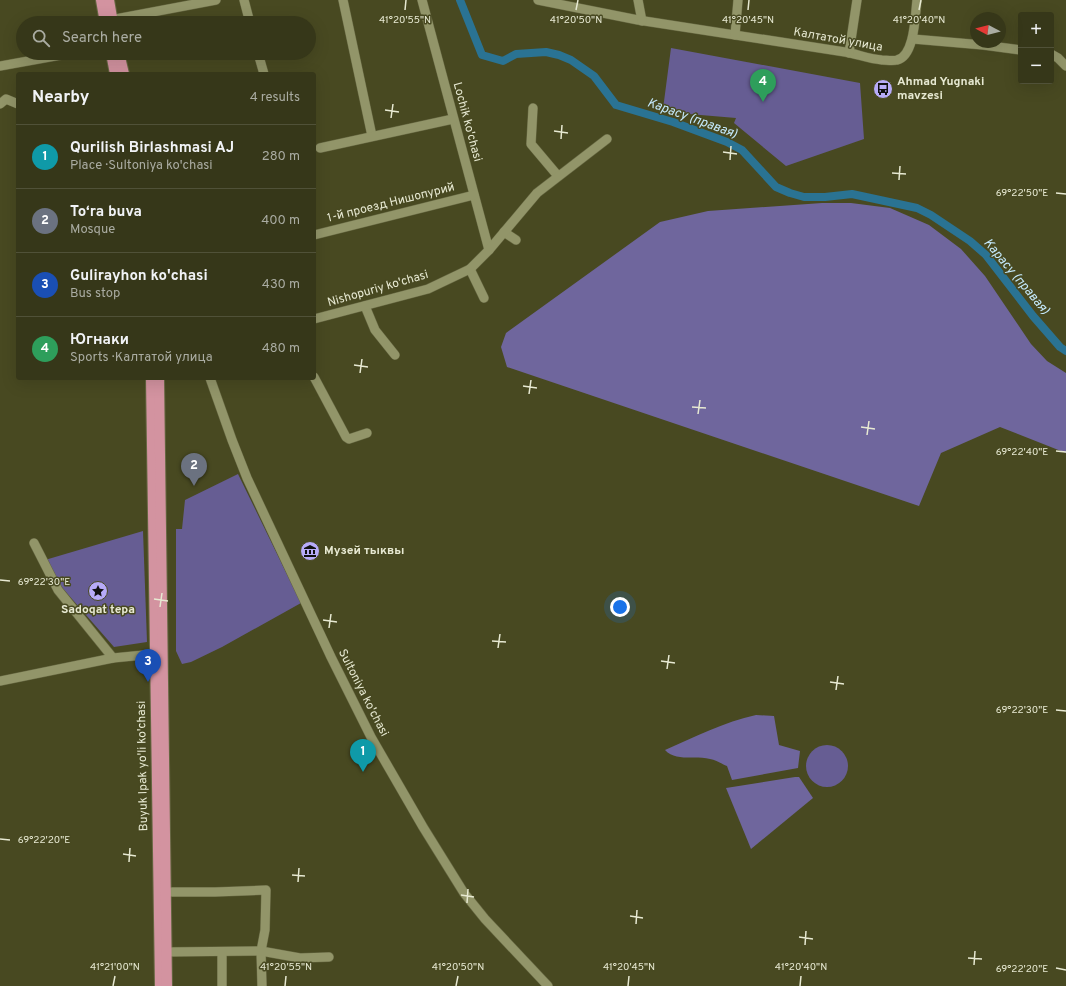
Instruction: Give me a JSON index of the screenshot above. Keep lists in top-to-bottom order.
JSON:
{
  "streets": {
    "main road": ["Buyuk Ipak yo'li ko'chasi"],
    "street": [
      "Калтатой улица",
      "Lochik ko'chasi",
      "1-й проезд Нишопурий",
      "Nishopuriy ko'chasi",
      "Sultoniya ko'chasi"
    ]
  },
  "crossings": [
    ["Lochik ko'chasi", "1-й проезд Нишопурий"],
    ["Lochik ko'chasi", "Nishopuriy ko'chasi"]
  ],
  "water": ["Карасу (правая)"],
  "places": {
    "bus stop": ["Ahmad Yugnaki mavzesi"],
    "museum": ["Музей тыквы"],
    "place": ["Sadoqat tepa"]
  },
  "north": "left",
  "page": {
    "map_buttons": ["+", "−"],
    "search": "Search here",
    "pins": [
      "4",
      "2",
      "3",
      "1"
    ],
    "heading": ["Nearby", "4 results"],
    "list": [
      {
        "mark": "1",
        "name": "Qurilish Birlashmasi AJ",
        "note": "Place · Sultoniya ko'chasi",
        "value": "280 m"
      },
      {
        "mark": "2",
        "name": "To‘ra buva",
        "note": "Mosque",
        "value": "400 m"
      },
      {
        "mark": "3",
        "name": "Gulirayhon ko'chasi",
        "note": "Bus stop",
        "value": "430 m"
      },
      {
        "mark": "4",
        "name": "Югнаки",
        "note": "Sports · Калтатой улица",
        "value": "480 m"
      }
    ]
  },
  "coordinates": [
    "41°20'55\"N",
    "41°20'50\"N",
    "41°20'45\"N",
    "41°20'40\"N",
    "69°22'50\"E",
    "69°22'40\"E",
    "69°22'30\"E",
    "69°22'20\"E",
    "41°21'00\"N"
  ]
}
